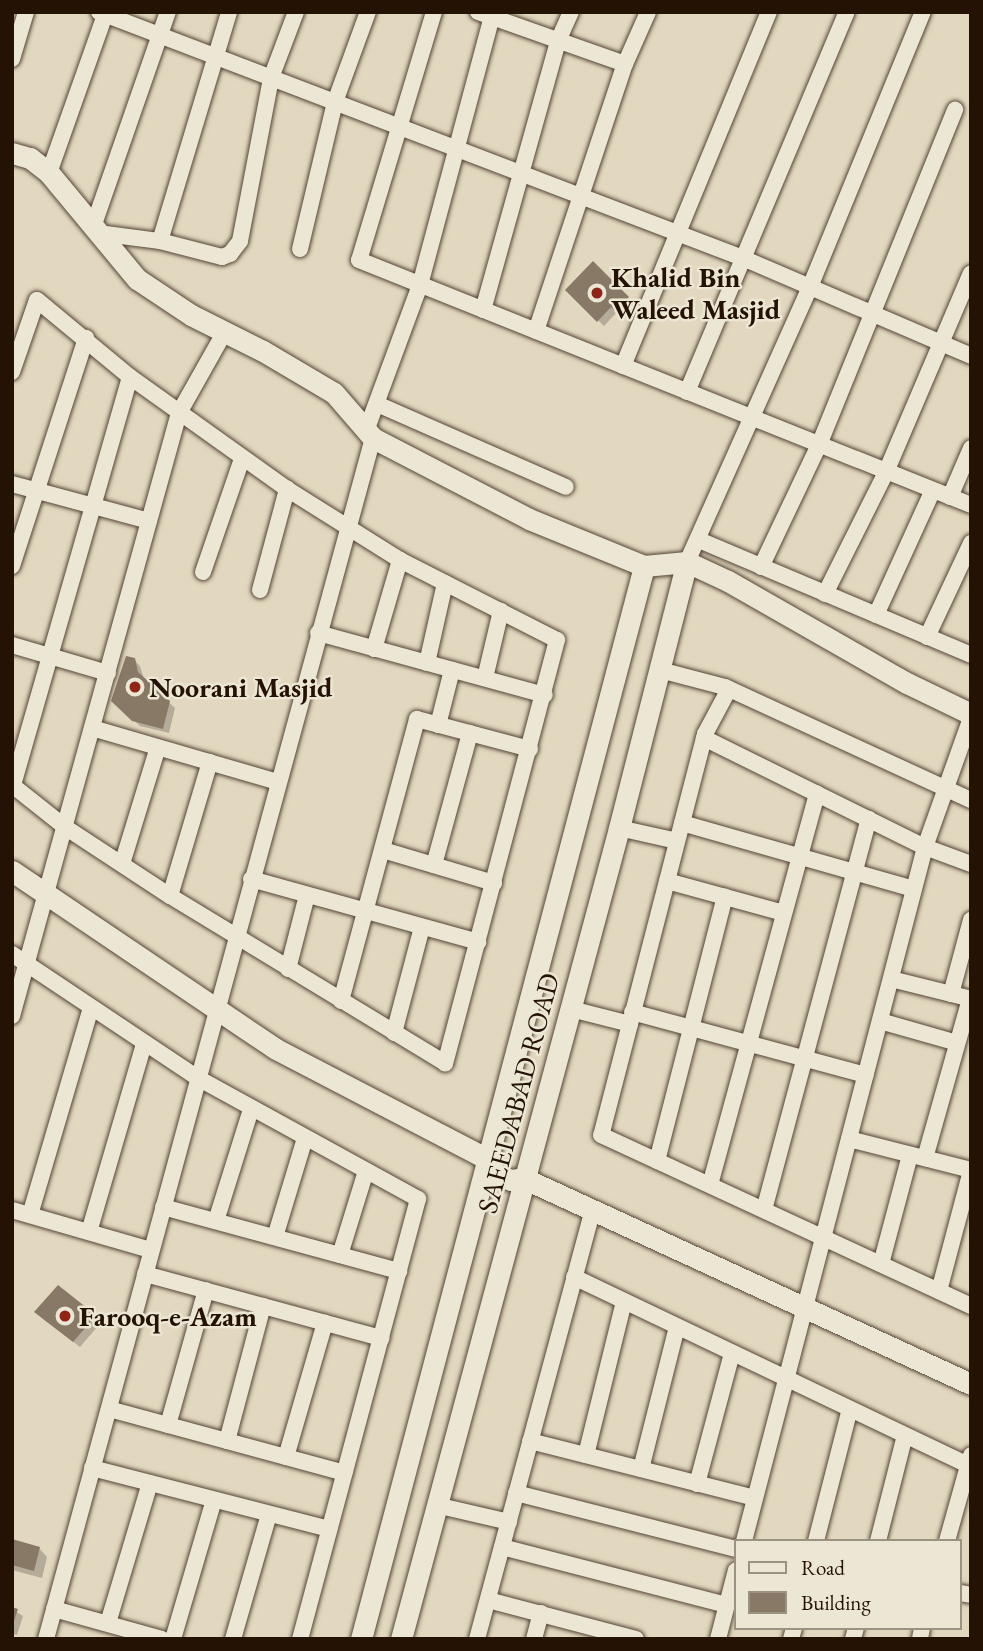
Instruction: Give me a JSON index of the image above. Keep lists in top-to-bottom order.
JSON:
{
  "streets": {
    "street": ["SAEEDABAD ROAD"]
  },
  "places": ["Khalid Bin Waleed Masjid", "Noorani Masjid", "Farooq-e-Azam"],
  "legend": ["Road", "Building"]
}
